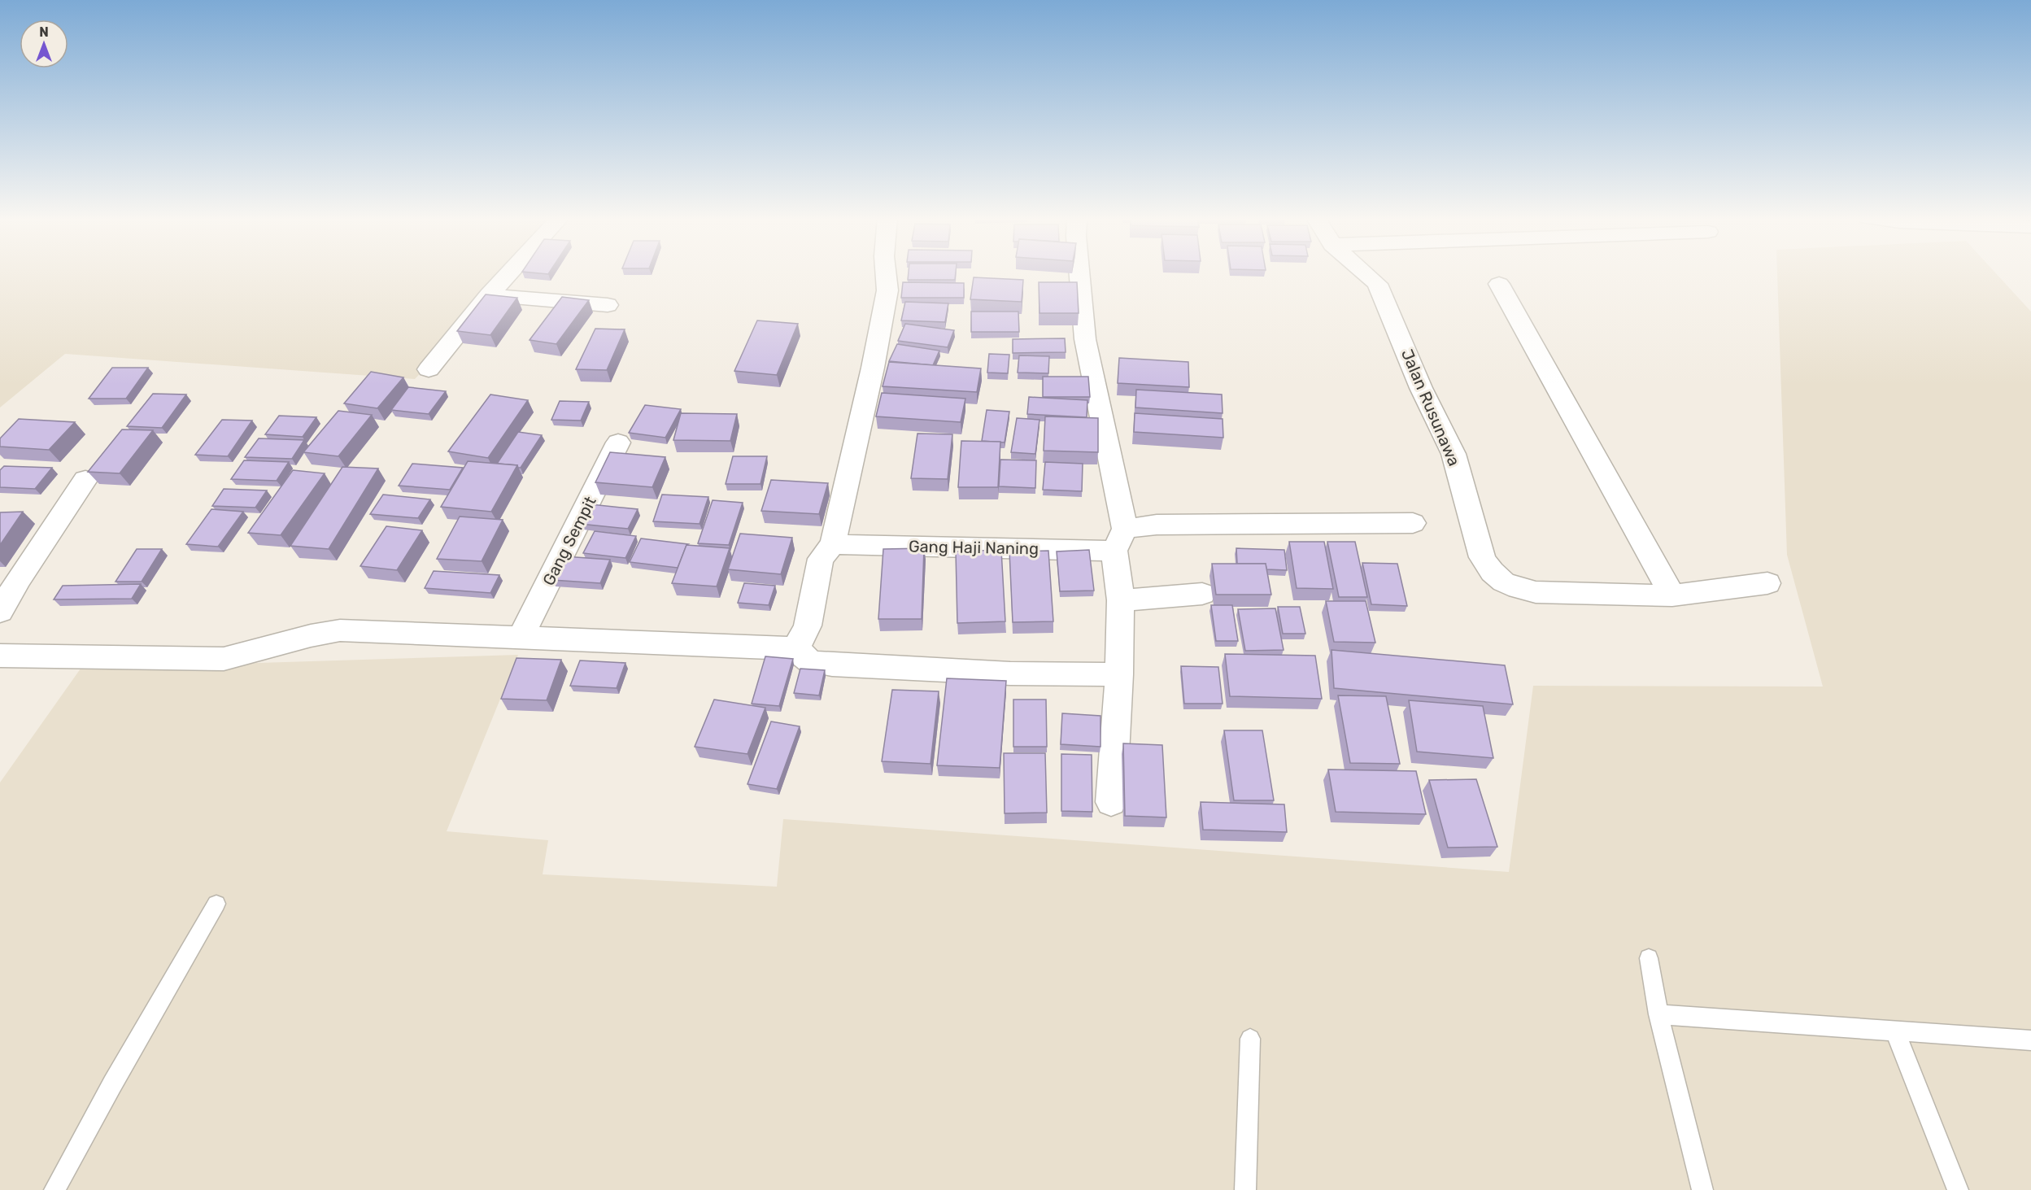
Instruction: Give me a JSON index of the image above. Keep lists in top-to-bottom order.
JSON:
{
  "streets": {
    "street": ["Jalan Rusunawa", "Gang Sempit", "Gang Haji Naning"]
  },
  "north": "top"
}
